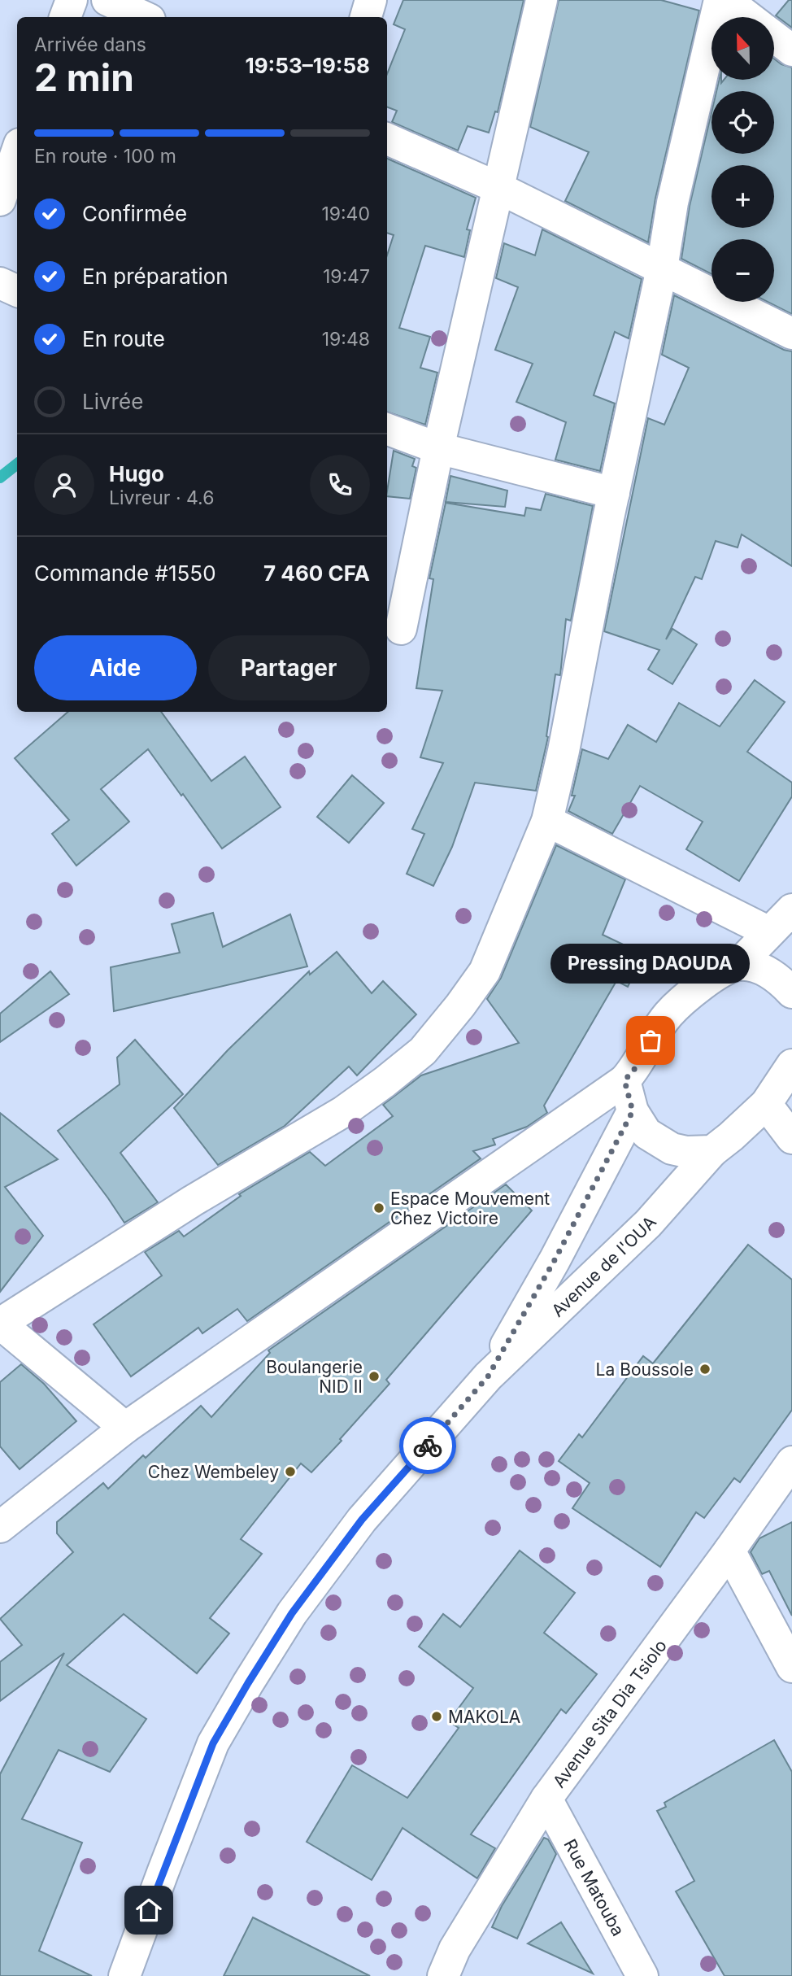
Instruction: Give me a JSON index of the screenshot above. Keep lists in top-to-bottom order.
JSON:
{
  "streets": {
    "street": ["Avenue de l'OUA", "Avenue Sita Dia Tsiolo", "Rue Matouba"]
  },
  "crossings": [
    ["Avenue Sita Dia Tsiolo", "Rue Matouba"]
  ],
  "places": [
    "Pressing DAOUDA",
    "Espace Mouvement Chez Victoire",
    "La Boussole",
    "Boulangerie NID II",
    "Chez Wembeley",
    "MAKOLA"
  ],
  "north": "top",
  "page": {
    "map_buttons": ["+", "−"],
    "heading": ["2 min", "Arrivée dans", "19:53–19:58"],
    "panel": [
      "Hugo",
      "Livreur · 4.6",
      "Commande #1550",
      "7 460 CFA"
    ],
    "bar": "En route · 100 m",
    "list": [
      ["Confirmée", "19:40"],
      ["En préparation", "19:47"],
      ["En route", "19:48"],
      "Livrée"
    ],
    "buttons": ["Aide", "Partager"],
    "bubble": "Pressing DAOUDA"
  }
}
